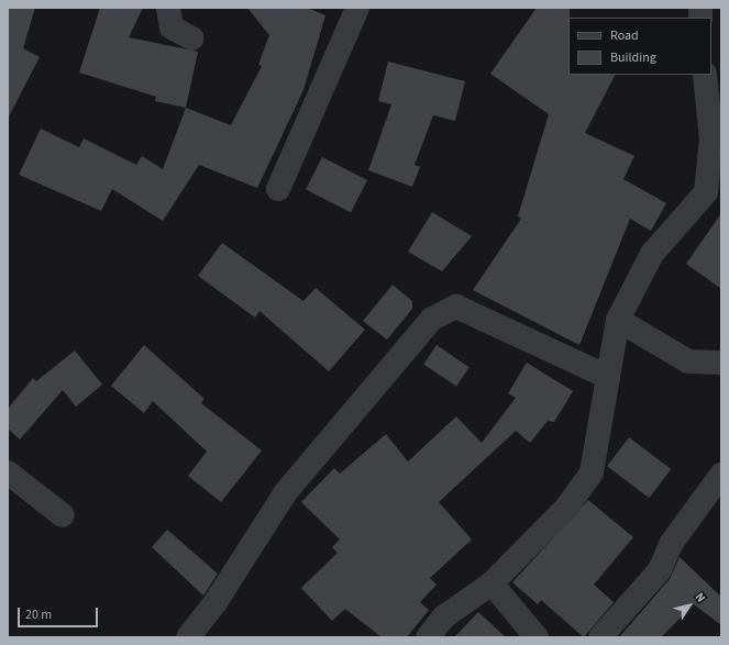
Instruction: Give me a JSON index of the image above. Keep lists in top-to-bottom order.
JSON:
{
  "legend": ["Road", "Building"],
  "scale_bar": "20 m",
  "north": "top right"
}
